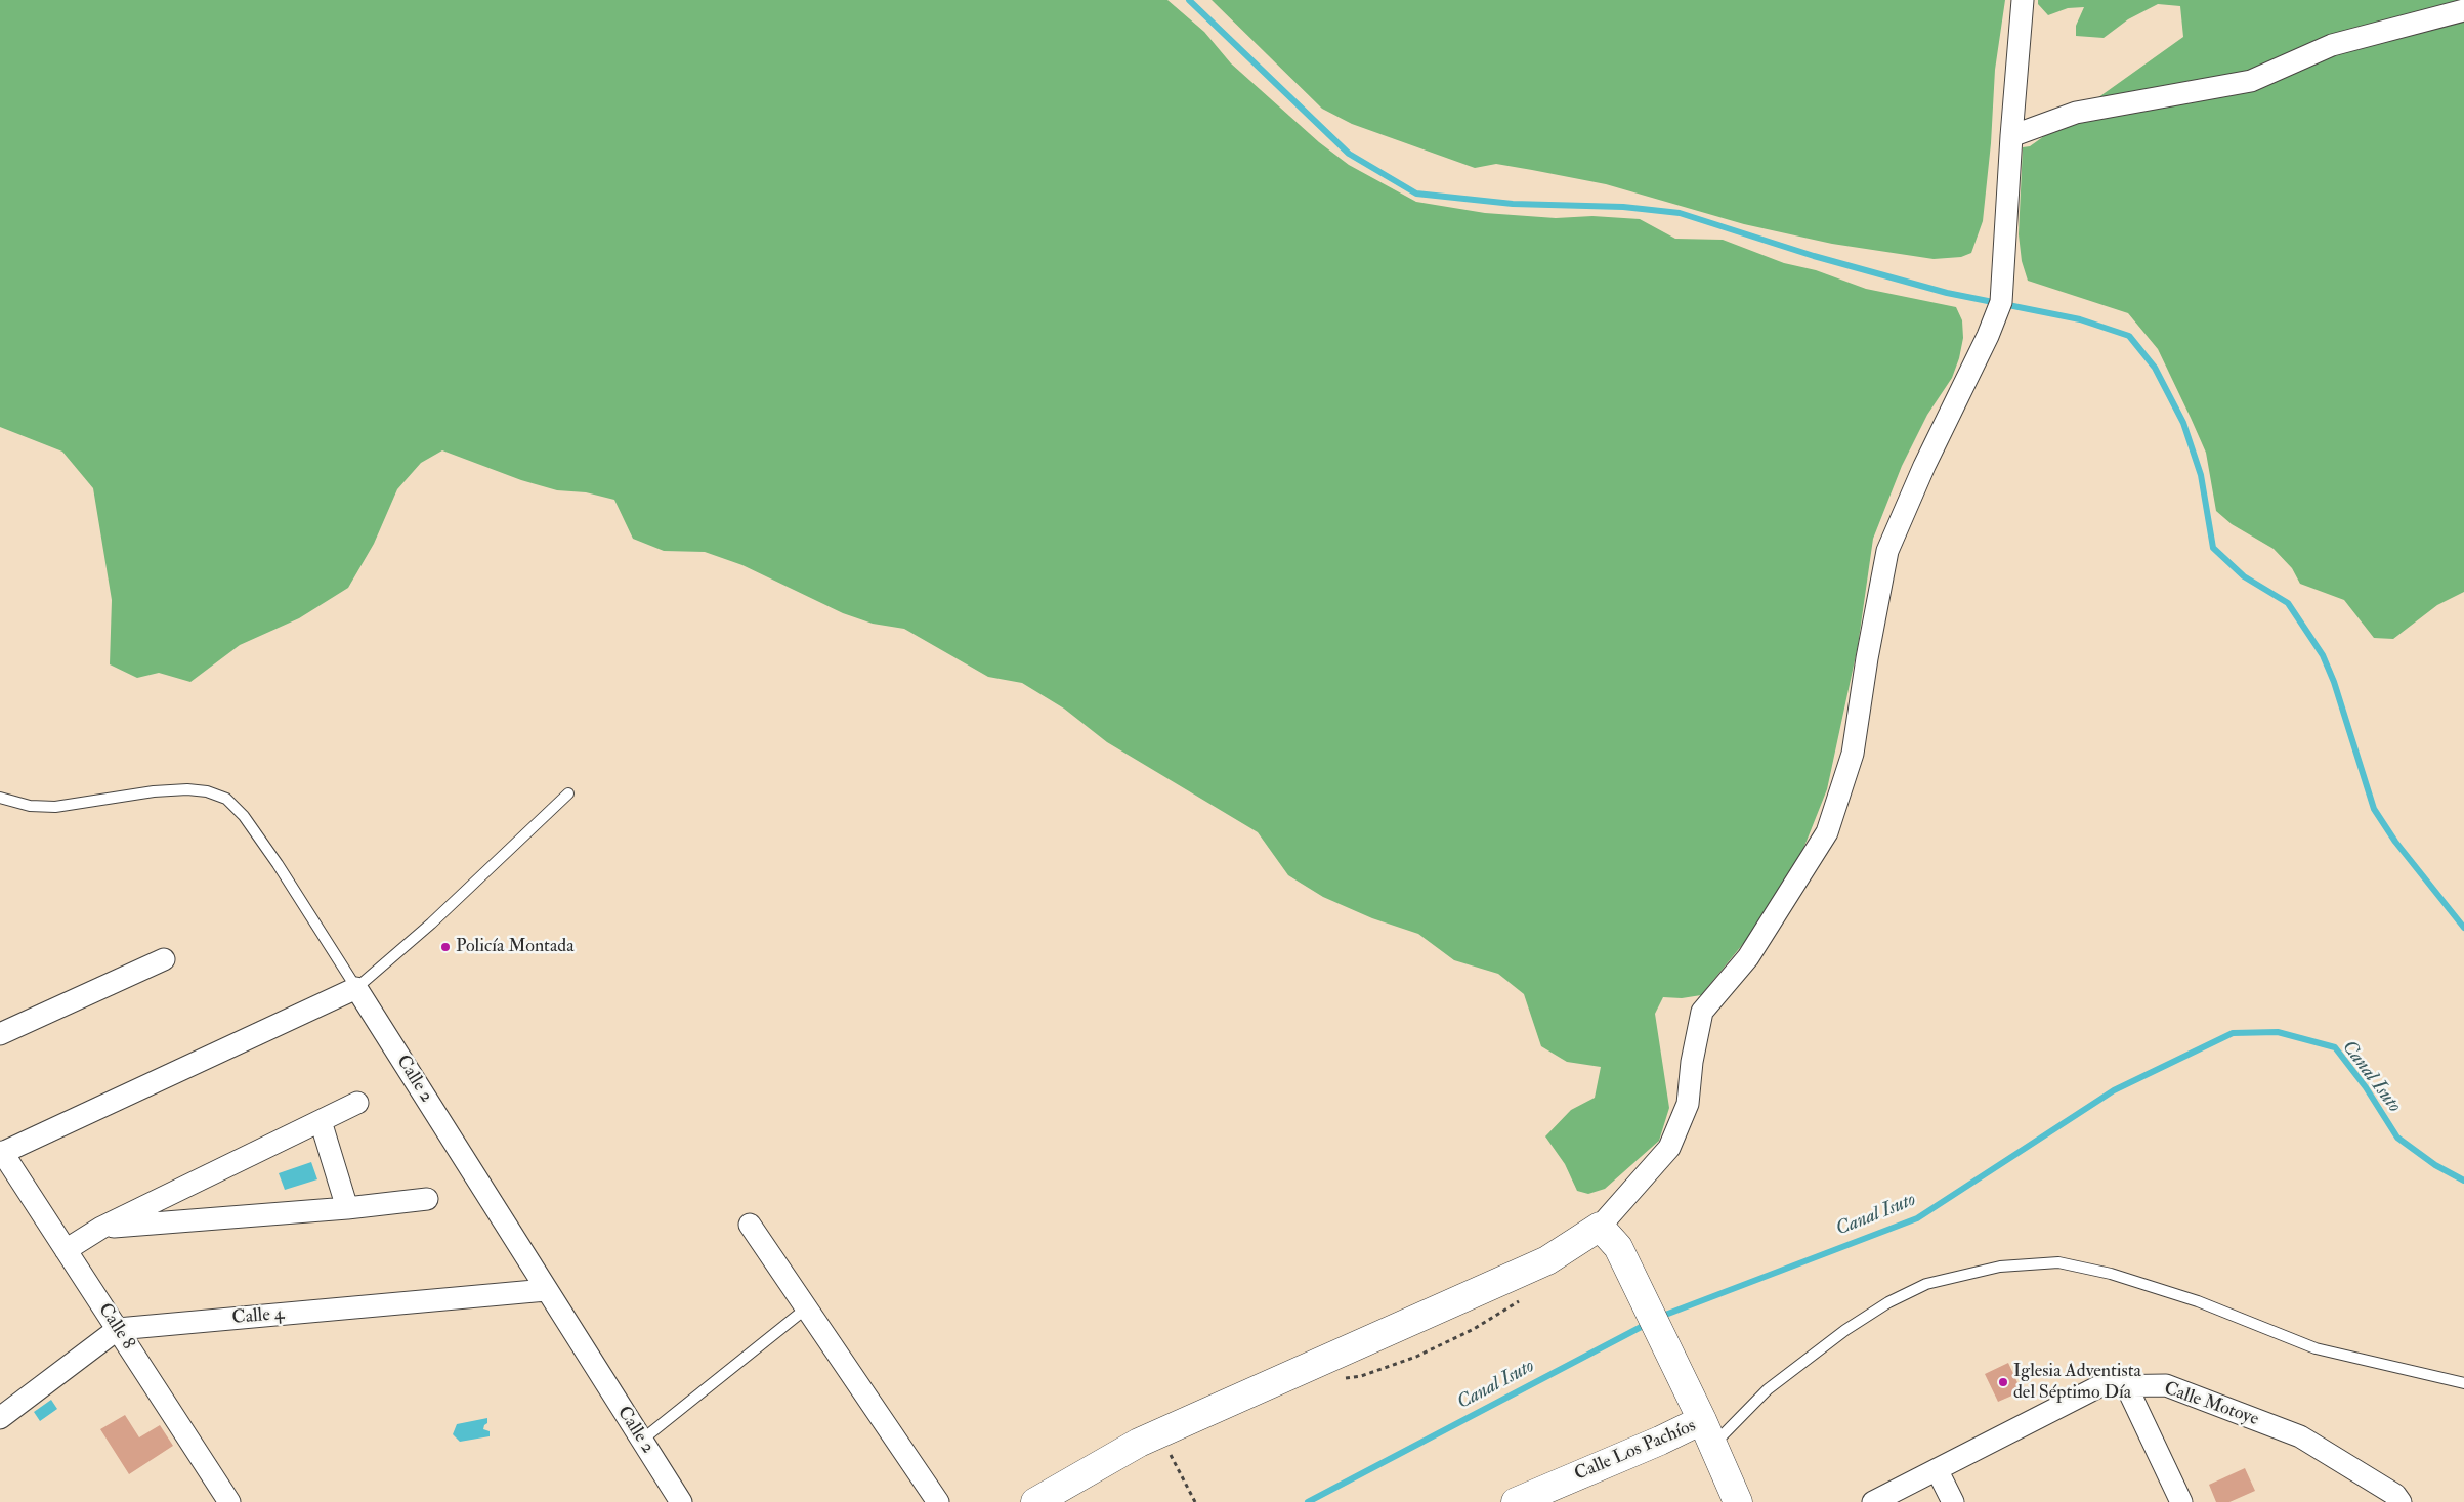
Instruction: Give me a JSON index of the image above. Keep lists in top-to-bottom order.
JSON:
{
  "streets": {
    "street": [
      "Calle 2",
      "Calle 4",
      "Calle 8",
      "Calle Motoye",
      "Calle Los Pachíos"
    ]
  },
  "crossings": [
    ["Calle 2", "Calle 4"],
    ["Calle 4", "Calle 8"]
  ],
  "water": ["Canal Isuto"],
  "places": ["Policía Montada", "Iglesia Adventista del Séptimo Día"]
}
